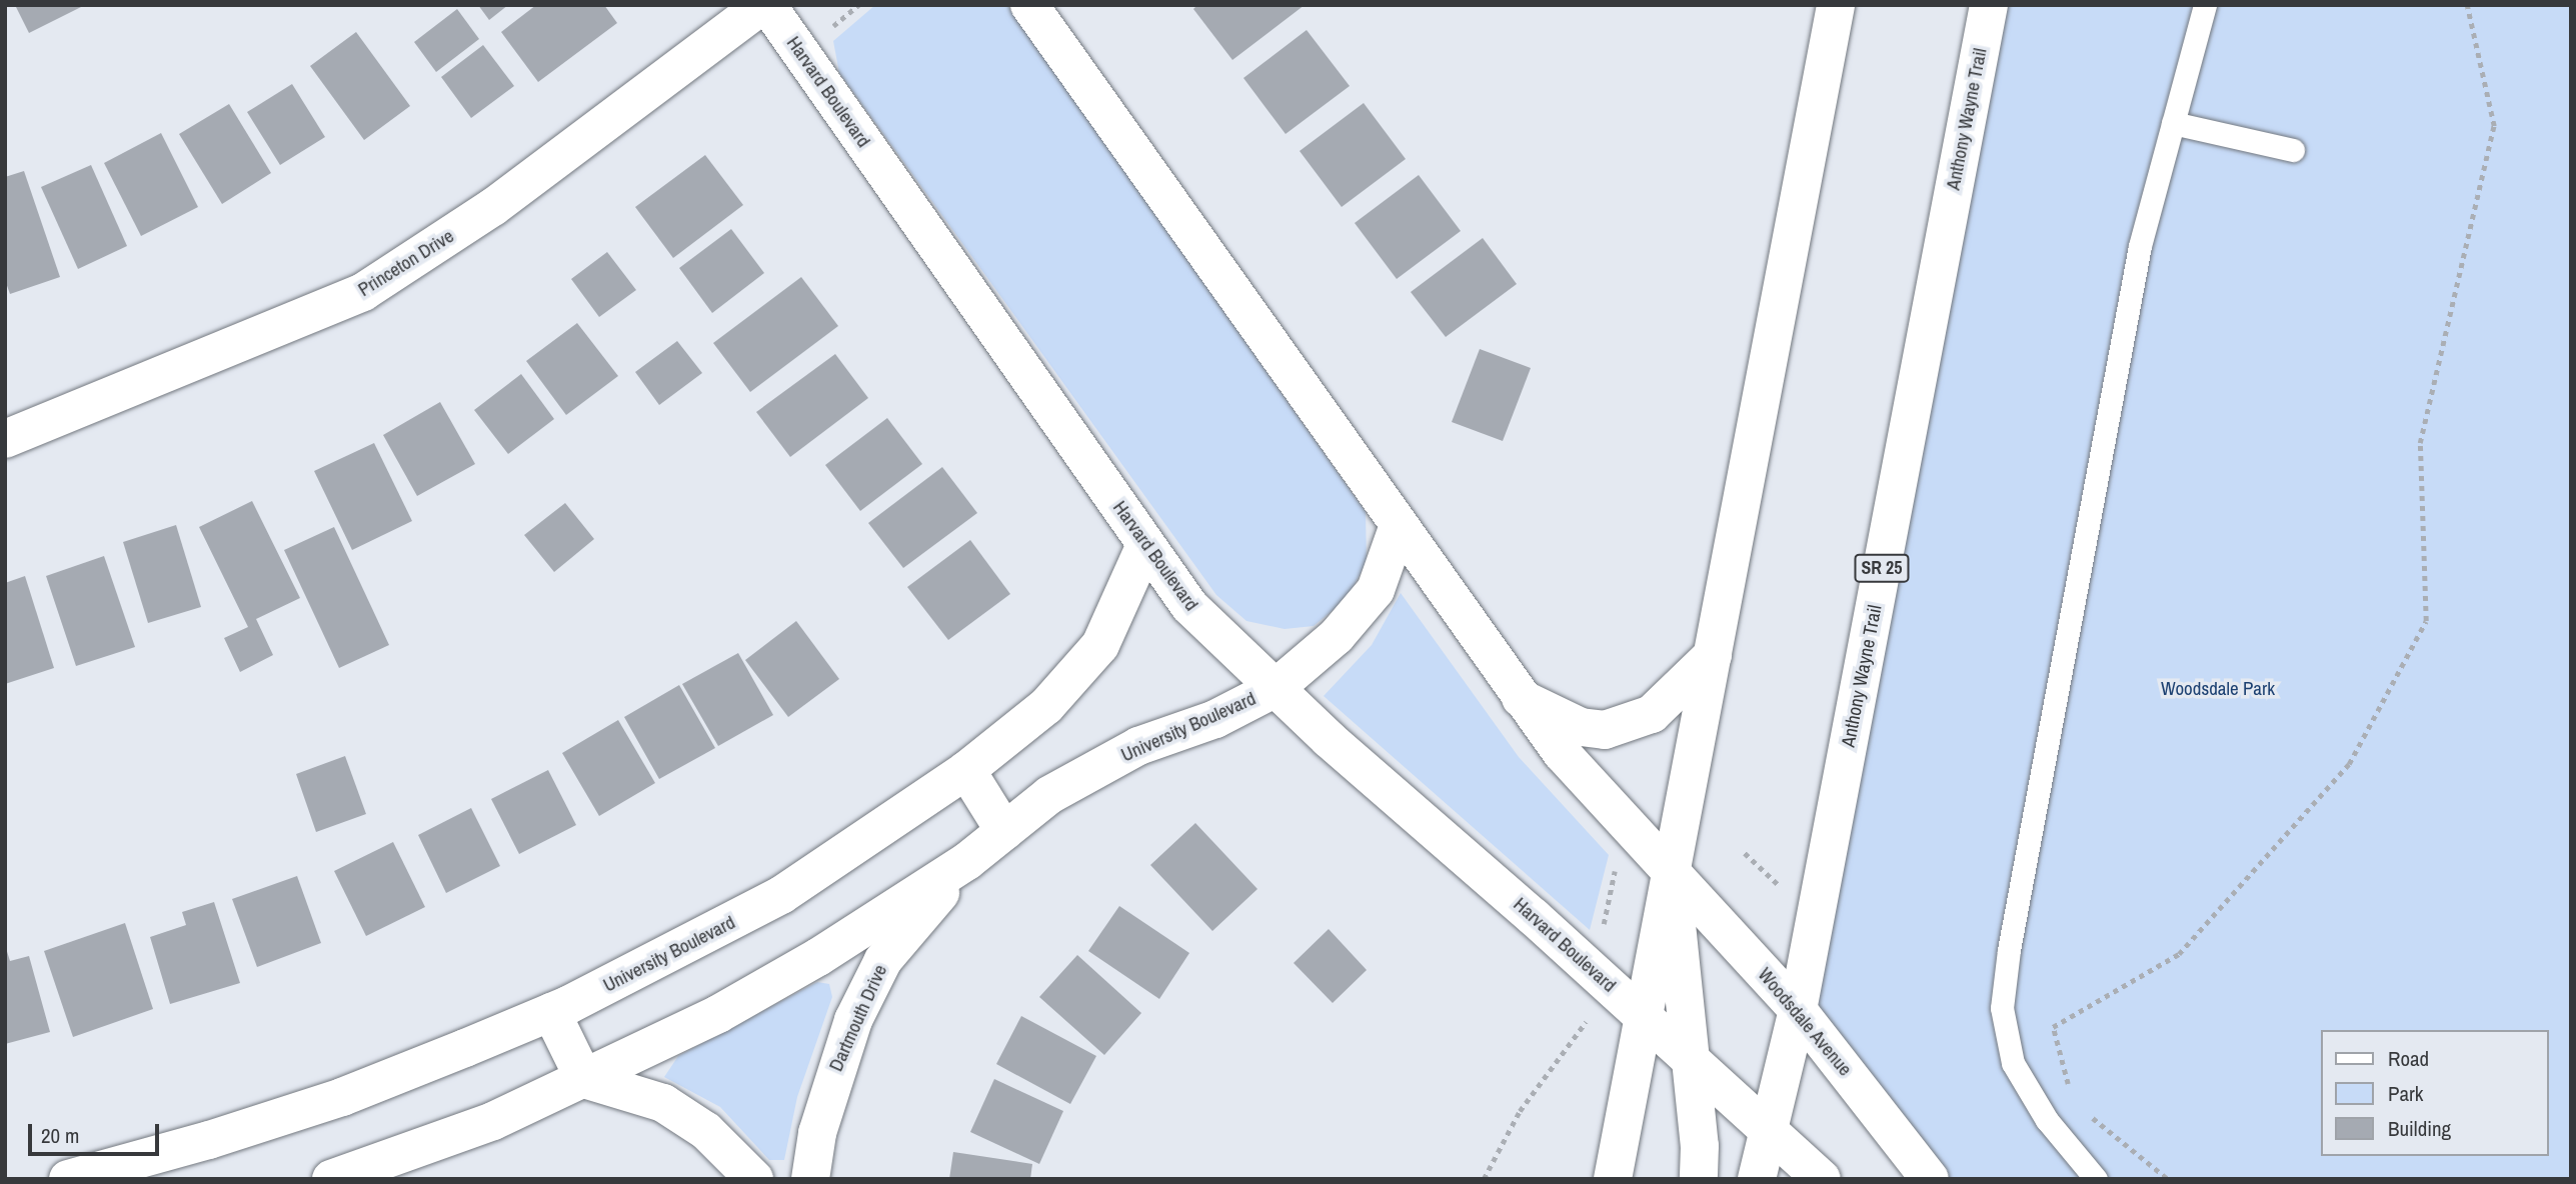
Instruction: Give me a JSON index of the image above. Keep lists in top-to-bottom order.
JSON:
{
  "streets": {
    "main road": [
      "Harvard Boulevard",
      "Anthony Wayne Trail",
      "Princeton Drive",
      "SR 25",
      "University Boulevard",
      "Dartmouth Drive",
      "Woodsdale Avenue"
    ]
  },
  "crossings": [
    ["Harvard Boulevard", "Princeton Drive"],
    ["Harvard Boulevard", "University Boulevard"],
    ["Anthony Wayne Trail", "Woodsdale Avenue"],
    ["University Boulevard", "Dartmouth Drive"]
  ],
  "parks": ["Woodsdale Park"],
  "legend": ["Road", "Park", "Building"],
  "scale_bar": "20 m"
}
